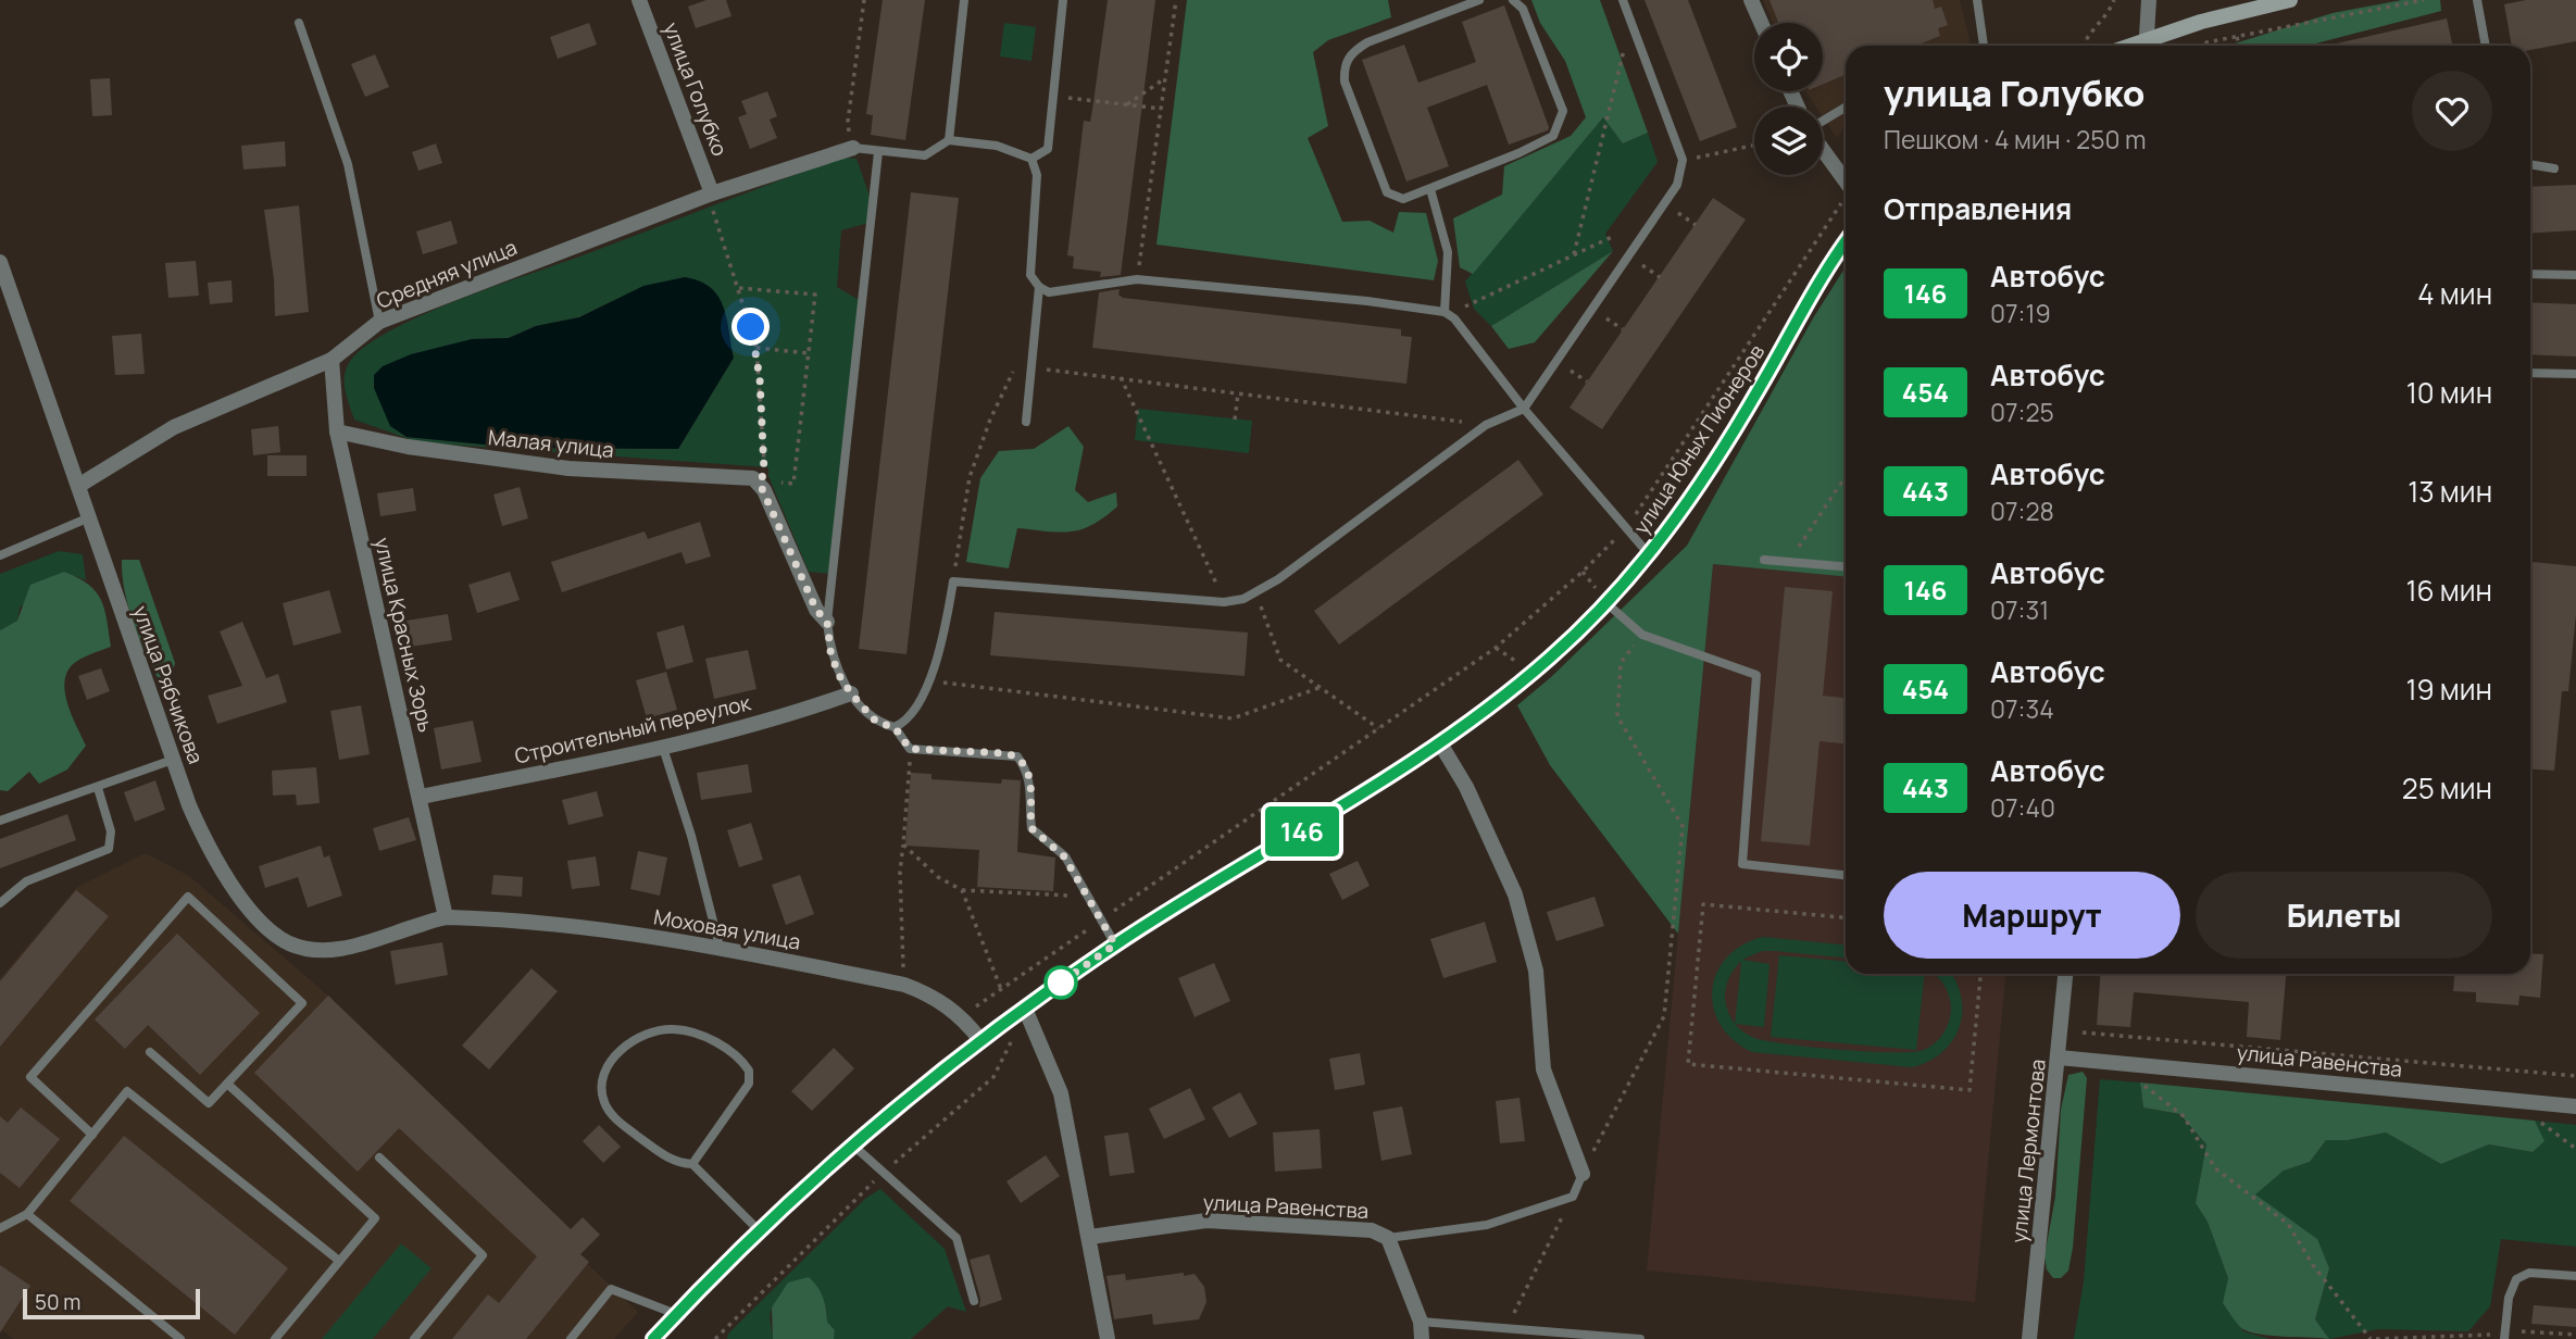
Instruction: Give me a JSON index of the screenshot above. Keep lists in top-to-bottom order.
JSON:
{
  "streets": {
    "main road": ["улица Юных Пионеров"],
    "street": [
      "улица Голубко",
      "Средняя улица",
      "Малая улица",
      "улица Красных Зорь",
      "улица Рябчикова",
      "Строительный переулок",
      "Моховая улица",
      "улица Равенства",
      "улица Лермонтова"
    ]
  },
  "crossings": [
    ["улица Голубко", "Средняя улица"],
    ["Средняя улица", "улица Красных Зорь"],
    ["Средняя улица", "улица Рябчикова"],
    ["улица Юных Пионеров", "Моховая улица"],
    ["Малая улица", "улица Красных Зорь"],
    ["улица Красных Зорь", "улица Рябчикова"],
    ["улица Красных Зорь", "Строительный переулок"],
    ["улица Красных Зорь", "Моховая улица"],
    ["улица Рябчикова", "Моховая улица"],
    ["улица Равенства", "улица Лермонтова"]
  ],
  "lines": ["bus line 146"],
  "scale_bar": "50 m",
  "page": {
    "on_map": "146",
    "heading": [
      ["улица Голубко", "Пешком · 4 мин · 250 m"],
      "Отправления"
    ],
    "list": [
      {
        "mark": "146",
        "name": "Автобус",
        "note": "07:19",
        "value": "4 мин"
      },
      {
        "mark": "454",
        "name": "Автобус",
        "note": "07:25",
        "value": "10 мин"
      },
      {
        "mark": "443",
        "name": "Автобус",
        "note": "07:28",
        "value": "13 мин"
      },
      {
        "mark": "146",
        "name": "Автобус",
        "note": "07:31",
        "value": "16 мин"
      },
      {
        "mark": "454",
        "name": "Автобус",
        "note": "07:34",
        "value": "19 мин"
      },
      {
        "mark": "443",
        "name": "Автобус",
        "note": "07:40",
        "value": "25 мин"
      }
    ],
    "buttons": ["Маршрут", "Билеты"],
    "scale": "50 m"
  }
}
